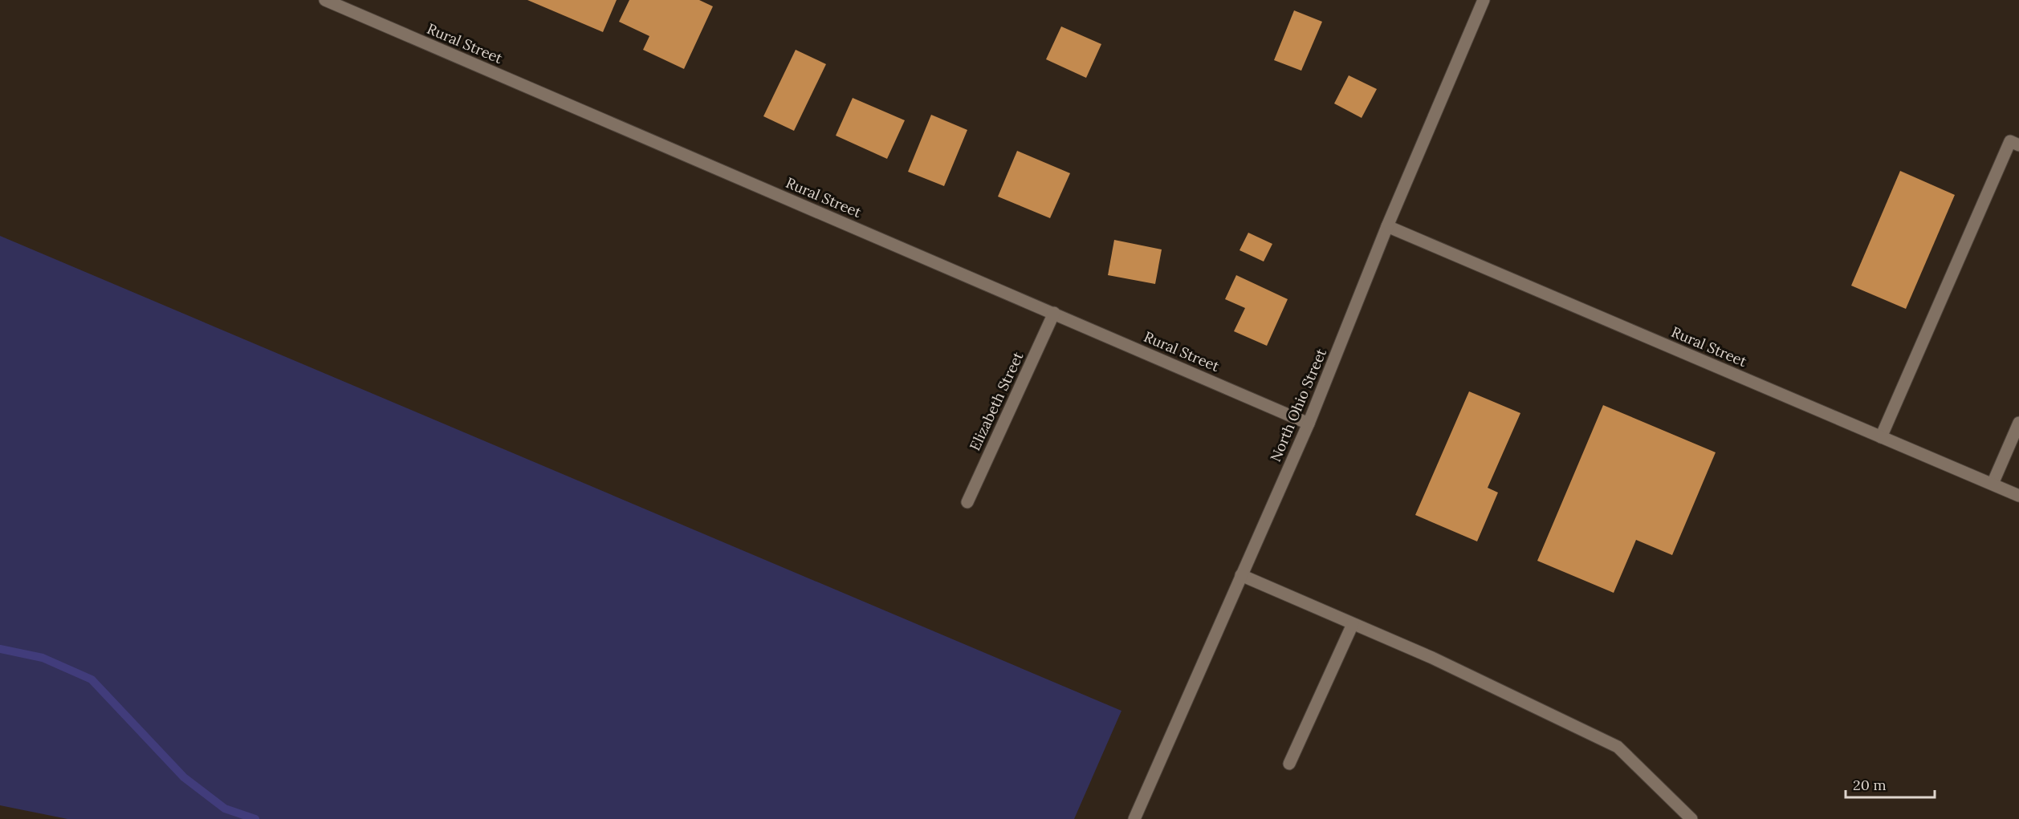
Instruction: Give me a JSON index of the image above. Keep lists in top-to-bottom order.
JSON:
{
  "streets": {
    "street": ["Rural Street", "Elizabeth Street", "North Ohio Street"]
  },
  "crossings": [
    ["Rural Street", "Elizabeth Street"],
    ["Rural Street", "North Ohio Street"]
  ],
  "scale_bar": "20 m"
}
